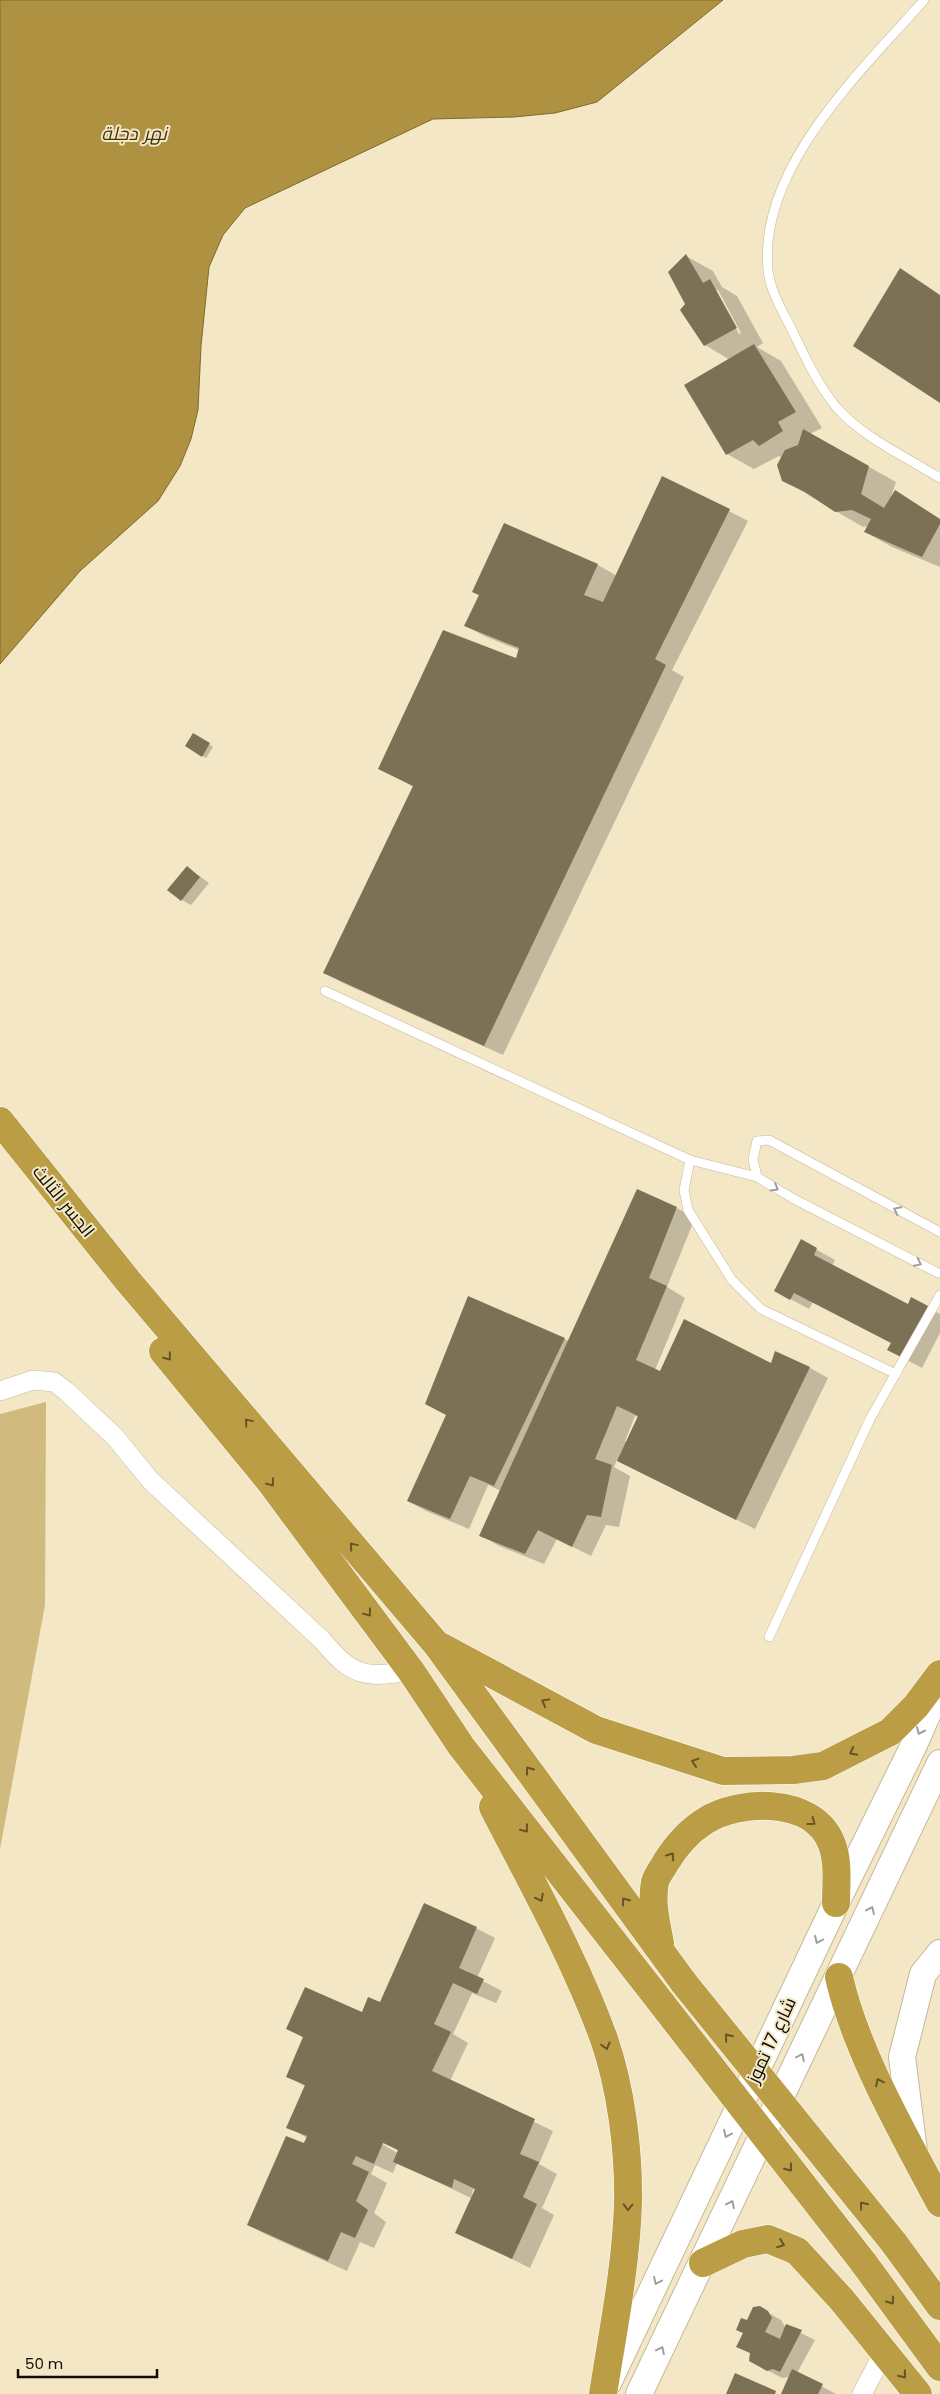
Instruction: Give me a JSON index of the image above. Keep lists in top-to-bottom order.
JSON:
{
  "streets": {
    "highway": ["الجسر الثالث"],
    "main road": ["شارع 17 تموز"]
  },
  "water": ["نهر دجلة"],
  "scale_bar": "50 m"
}
